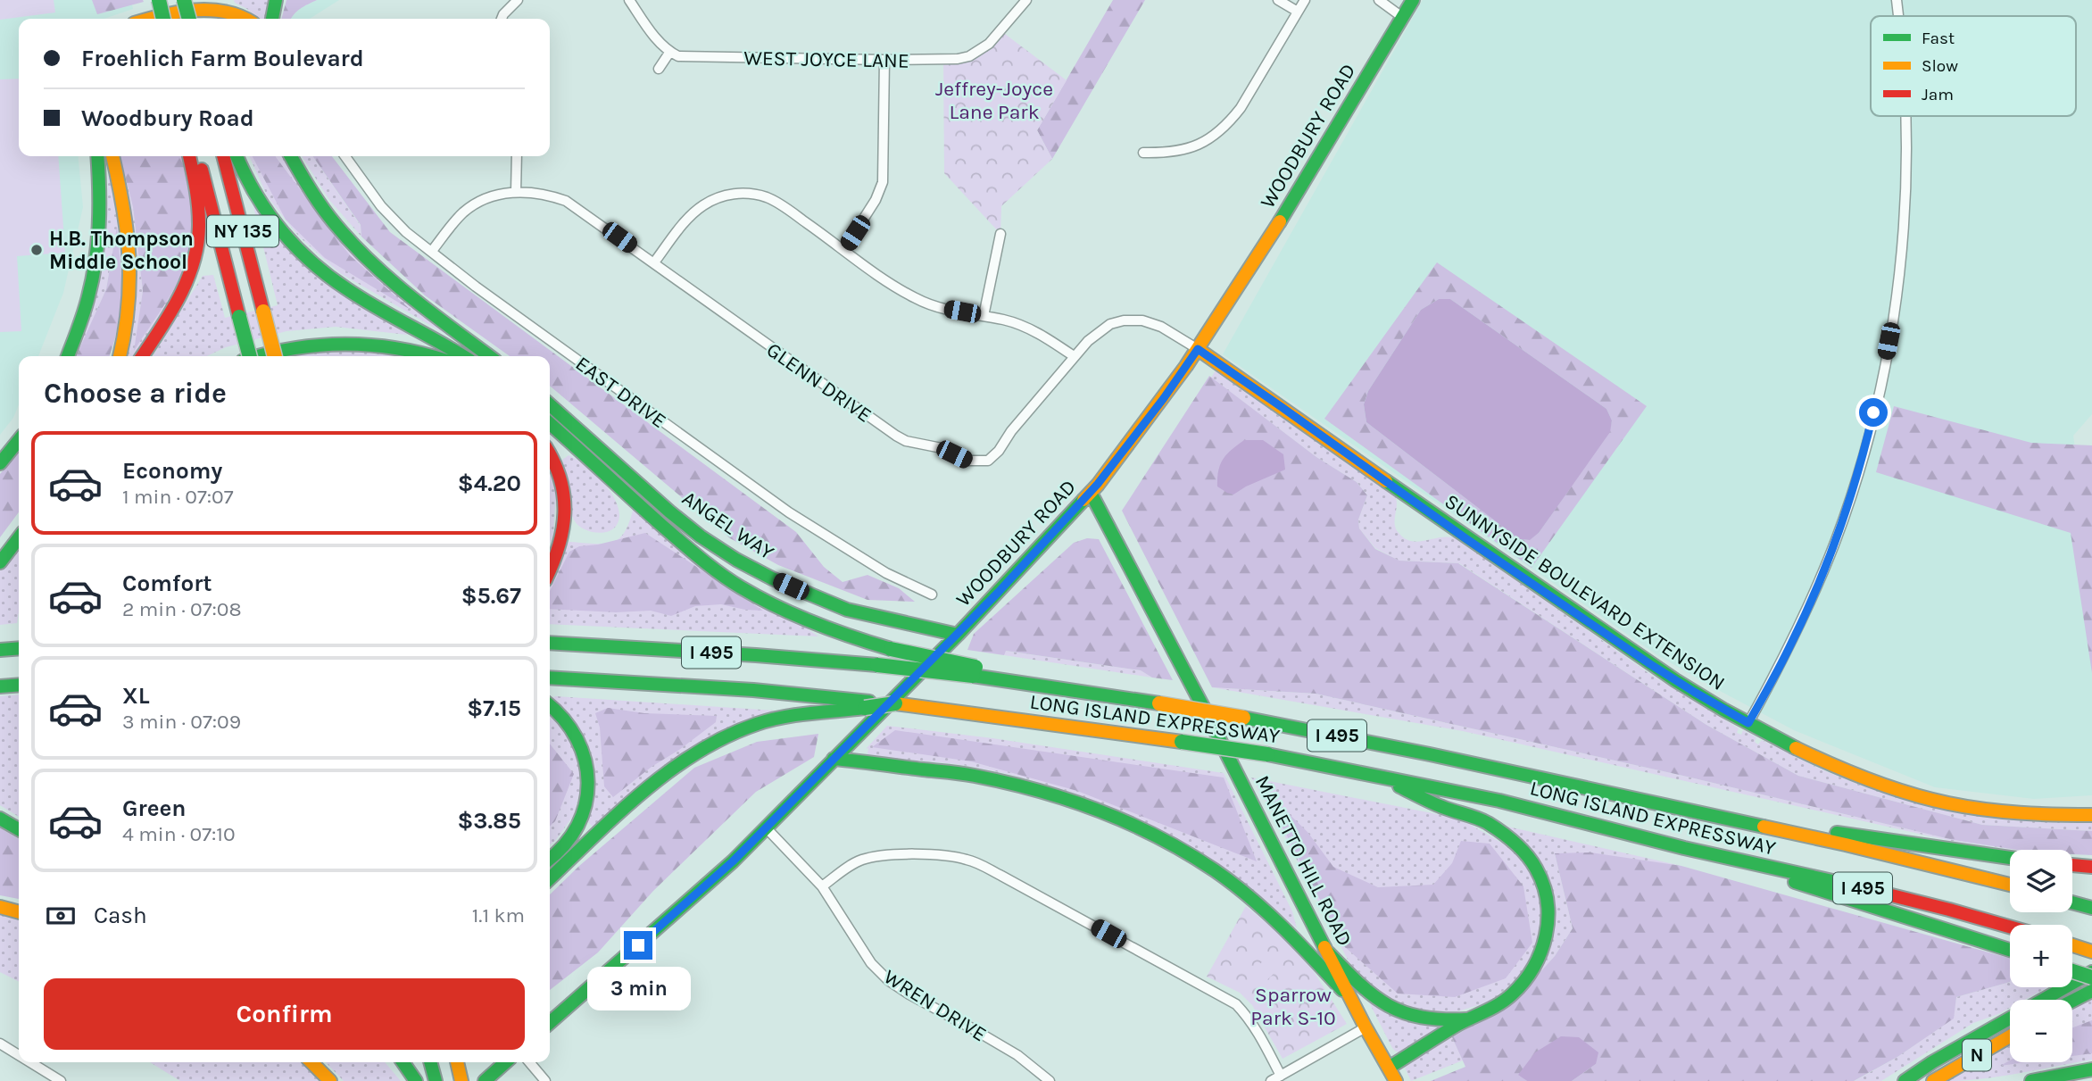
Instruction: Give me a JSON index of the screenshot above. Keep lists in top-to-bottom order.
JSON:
{
  "streets": {
    "main road": [
      "WOODBURY ROAD",
      "NY 135",
      "ANGEL WAY",
      "SUNNYSIDE BOULEVARD EXTENSION",
      "I 495",
      "LONG ISLAND EXPRESSWAY",
      "MANETTO HILL ROAD",
      "N"
    ],
    "street": [
      "WEST JOYCE LANE",
      "GLENN DRIVE",
      "EAST DRIVE",
      "WREN DRIVE"
    ]
  },
  "crossings": [
    ["WOODBURY ROAD", "GLENN DRIVE"],
    ["WOODBURY ROAD", "ANGEL WAY"],
    ["WOODBURY ROAD", "SUNNYSIDE BOULEVARD EXTENSION"],
    ["WOODBURY ROAD", "MANETTO HILL ROAD"],
    ["WOODBURY ROAD", "WREN DRIVE"],
    ["GLENN DRIVE", "EAST DRIVE"],
    ["GLENN DRIVE", "SUNNYSIDE BOULEVARD EXTENSION"]
  ],
  "parks": ["Jeffrey-Joyce Lane Park", "Sparrow Park S-10"],
  "places": ["H.B. Thompson Middle School"],
  "legend": ["Fast", "Slow", "Jam"],
  "page": {
    "banner": ["Froehlich Farm Boulevard", "Woodbury Road"],
    "heading": "Choose a ride",
    "list": [
      {
        "name": "Economy",
        "note": "1 min · 07:07",
        "value": "$4.20"
      },
      {
        "name": "Comfort",
        "note": "2 min · 07:08",
        "value": "$5.67"
      },
      {
        "name": "XL",
        "note": "3 min · 07:09",
        "value": "$7.15"
      },
      {
        "name": "Green",
        "note": "4 min · 07:10",
        "value": "$3.85"
      }
    ],
    "map_buttons": ["+", "−"],
    "pay": ["Cash", "1.1 km"],
    "buttons": "Confirm",
    "bubble": "3 min"
  }
}
